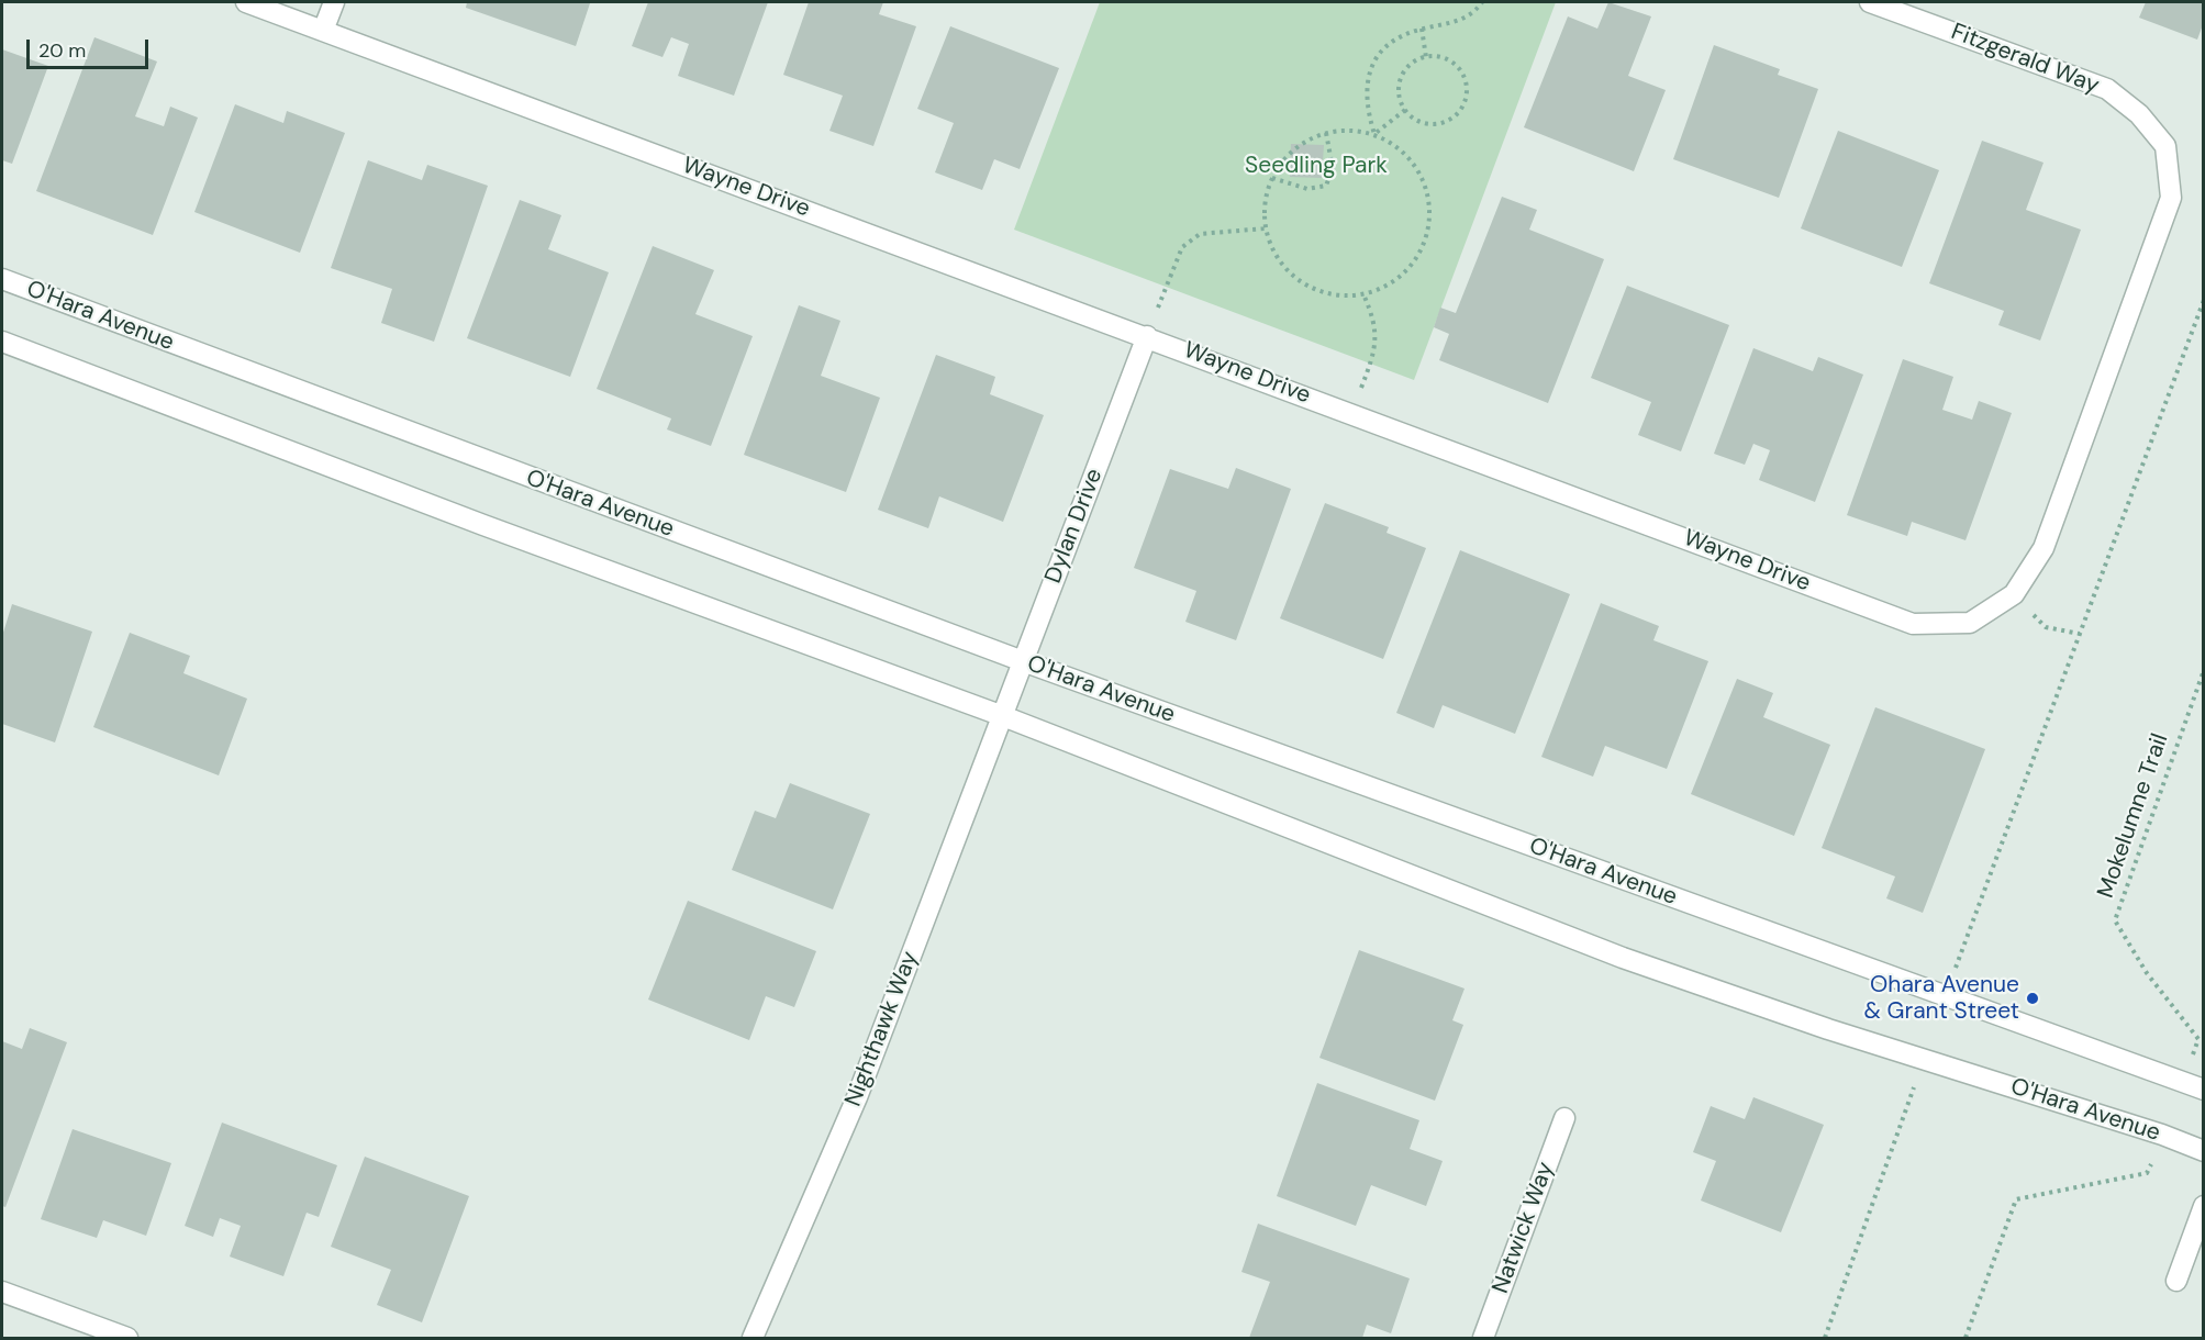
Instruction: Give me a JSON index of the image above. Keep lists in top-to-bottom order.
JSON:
{
  "streets": {
    "street": [
      "Fitzgerald Way",
      "Wayne Drive",
      "O'Hara Avenue",
      "Dylan Drive",
      "Nighthawk Way",
      "Natwick Way"
    ],
    "path": ["Mokelumne Trail"]
  },
  "crossings": [
    ["Fitzgerald Way", "Wayne Drive"],
    ["Wayne Drive", "Dylan Drive"],
    ["O'Hara Avenue", "Dylan Drive"],
    ["O'Hara Avenue", "Mokelumne Trail"],
    ["O'Hara Avenue", "Nighthawk Way"],
    ["Dylan Drive", "Nighthawk Way"]
  ],
  "parks": ["Seedling Park"],
  "places": ["Ohara Avenue & Grant Street"],
  "scale_bar": "20 m"
}
